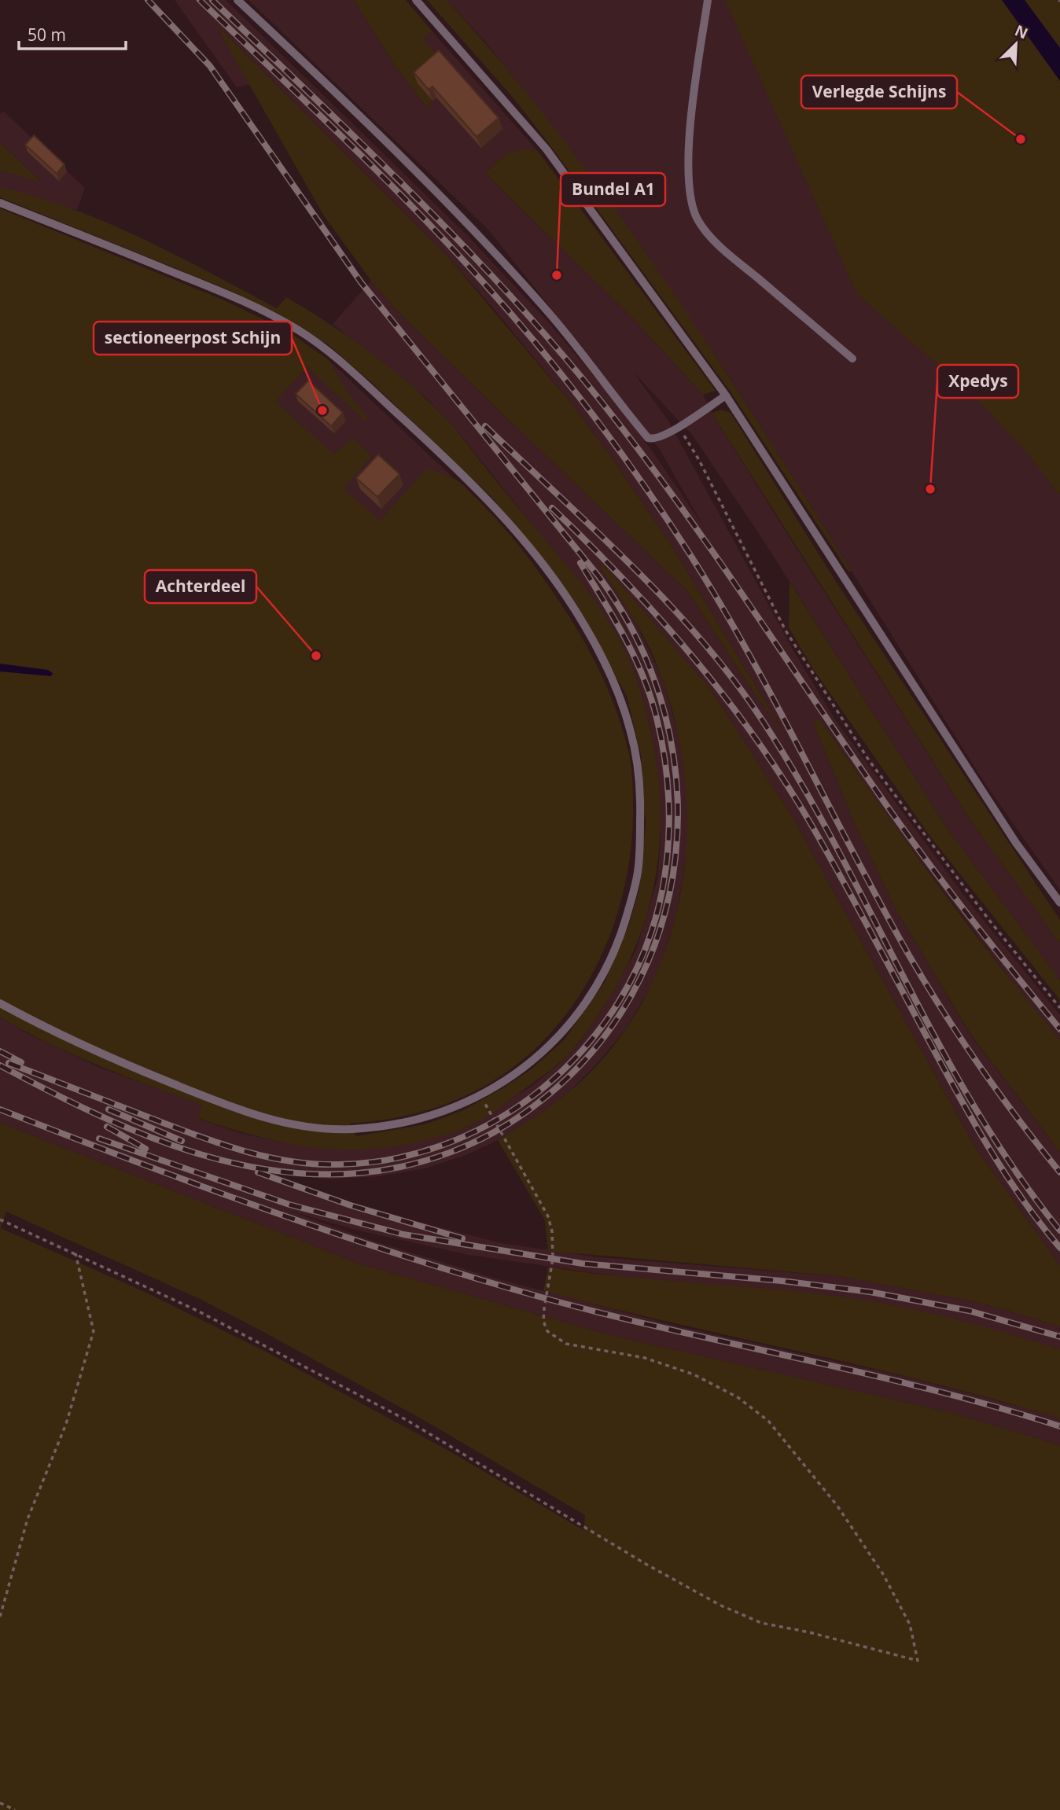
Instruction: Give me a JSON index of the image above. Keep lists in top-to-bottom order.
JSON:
{
  "places": [
    "Verlegde Schijns",
    "Bundel A1",
    "sectioneerpost Schijn",
    "Xpedys",
    "Achterdeel"
  ],
  "scale_bar": "50 m",
  "north": "top right"
}
